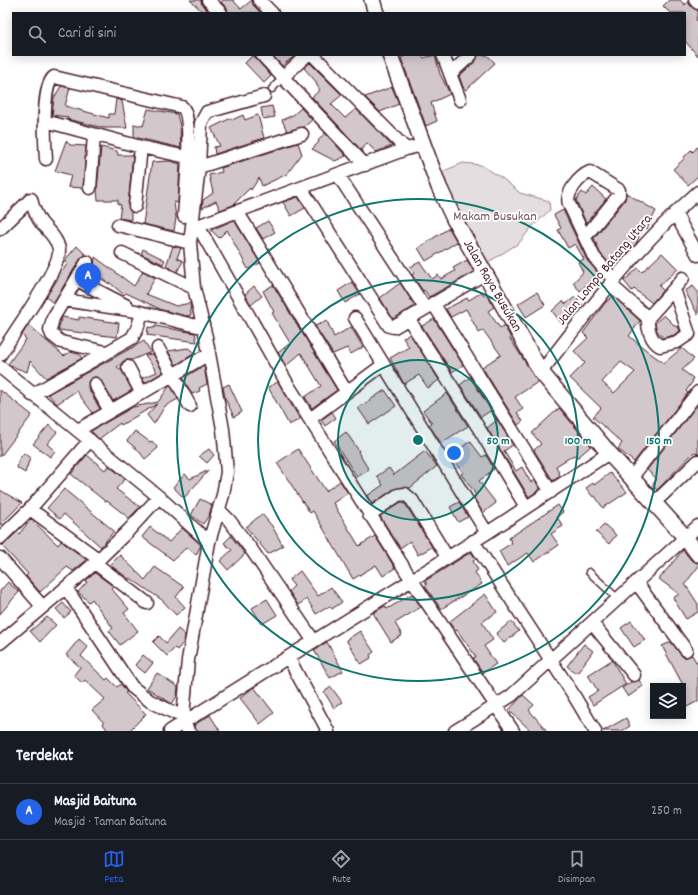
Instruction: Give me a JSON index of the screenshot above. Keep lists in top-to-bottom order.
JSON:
{
  "streets": {
    "street": ["Jalan Lompo Batang Utara", "Jalan Raya Busukan"]
  },
  "crossings": [
    ["Jalan Lompo Batang Utara", "Jalan Raya Busukan"]
  ],
  "parks": ["Makam Busukan"],
  "page": {
    "search": "Cari di sini",
    "pins": "A",
    "heading": "Terdekat",
    "list": [
      {
        "mark": "A",
        "name": "Masjid Baituna",
        "note": "Masjid · Taman Baituna",
        "value": "250 m"
      }
    ],
    "nav": ["Peta", "Rute", "Disimpan"]
  },
  "rings": ["50 m", "100 m", "150 m"]
}
